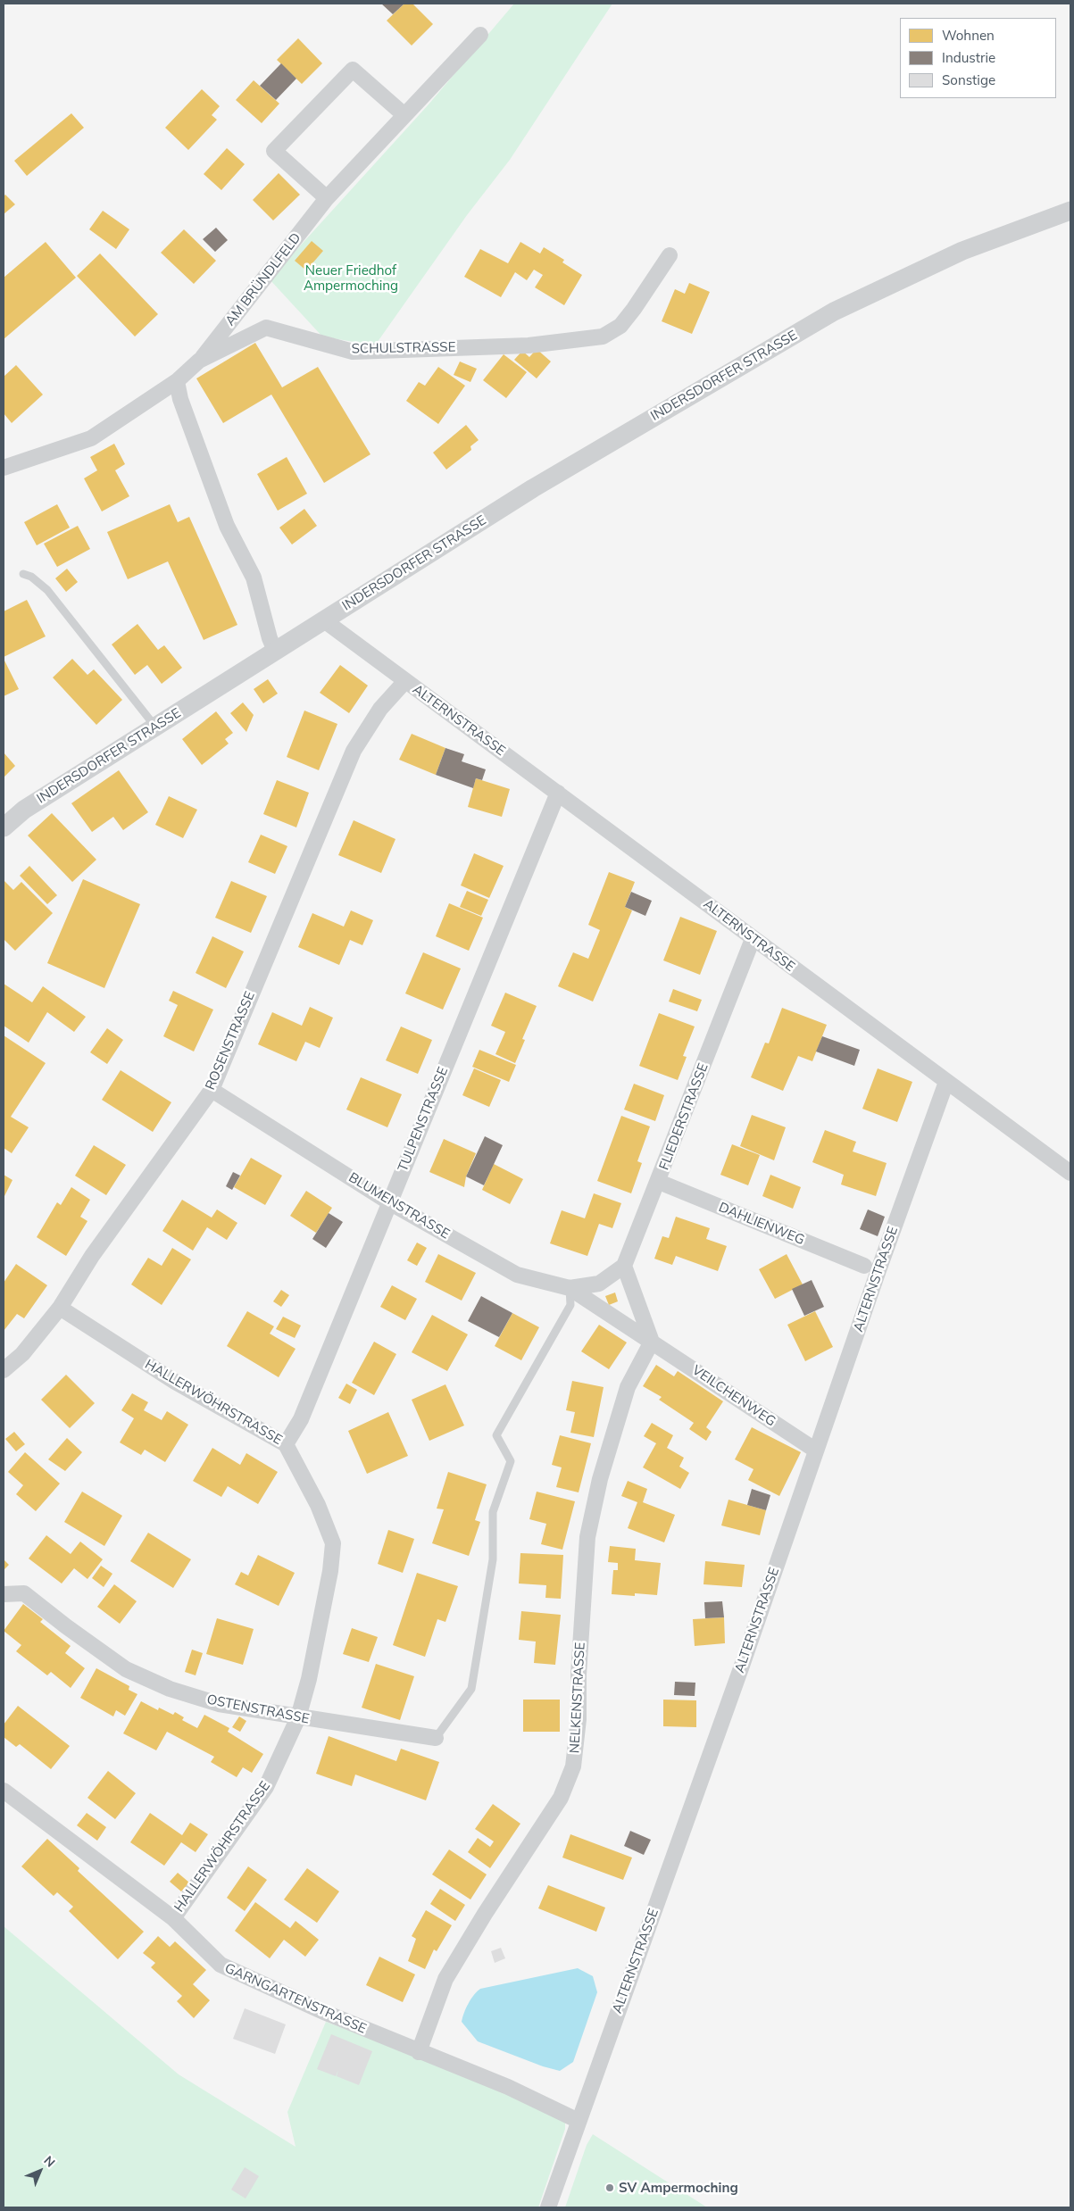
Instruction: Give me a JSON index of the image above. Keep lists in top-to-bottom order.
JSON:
{
  "streets": {
    "street": [
      "AM BRÜNDLFELD",
      "SCHULSTRASSE",
      "INDERSDORFER STRASSE",
      "ALTERNSTRASSE",
      "ROSENSTRASSE",
      "FLIEDERSTRASSE",
      "TULPENSTRASSE",
      "BLUMENSTRASSE",
      "DAHLIENWEG",
      "VEILCHENWEG",
      "HALLERWÖHRSTRASSE",
      "NELKENSTRASSE",
      "OSTENSTRASSE",
      "GARNGARTENSTRASSE"
    ]
  },
  "crossings": [
    ["AM BRÜNDLFELD", "SCHULSTRASSE"],
    ["INDERSDORFER STRASSE", "ALTERNSTRASSE"],
    ["ALTERNSTRASSE", "ROSENSTRASSE"],
    ["ALTERNSTRASSE", "FLIEDERSTRASSE"],
    ["ALTERNSTRASSE", "TULPENSTRASSE"],
    ["ALTERNSTRASSE", "VEILCHENWEG"],
    ["ALTERNSTRASSE", "GARNGARTENSTRASSE"],
    ["ROSENSTRASSE", "BLUMENSTRASSE"],
    ["ROSENSTRASSE", "HALLERWÖHRSTRASSE"],
    ["FLIEDERSTRASSE", "BLUMENSTRASSE"],
    ["FLIEDERSTRASSE", "DAHLIENWEG"],
    ["TULPENSTRASSE", "BLUMENSTRASSE"],
    ["TULPENSTRASSE", "HALLERWÖHRSTRASSE"],
    ["BLUMENSTRASSE", "VEILCHENWEG"],
    ["VEILCHENWEG", "NELKENSTRASSE"],
    ["HALLERWÖHRSTRASSE", "OSTENSTRASSE"],
    ["HALLERWÖHRSTRASSE", "GARNGARTENSTRASSE"],
    ["NELKENSTRASSE", "GARNGARTENSTRASSE"]
  ],
  "parks": ["Neuer Friedhof Ampermoching"],
  "places": ["SV Ampermoching"],
  "legend": ["Wohnen", "Industrie", "Sonstige"],
  "north": "top right"
}
